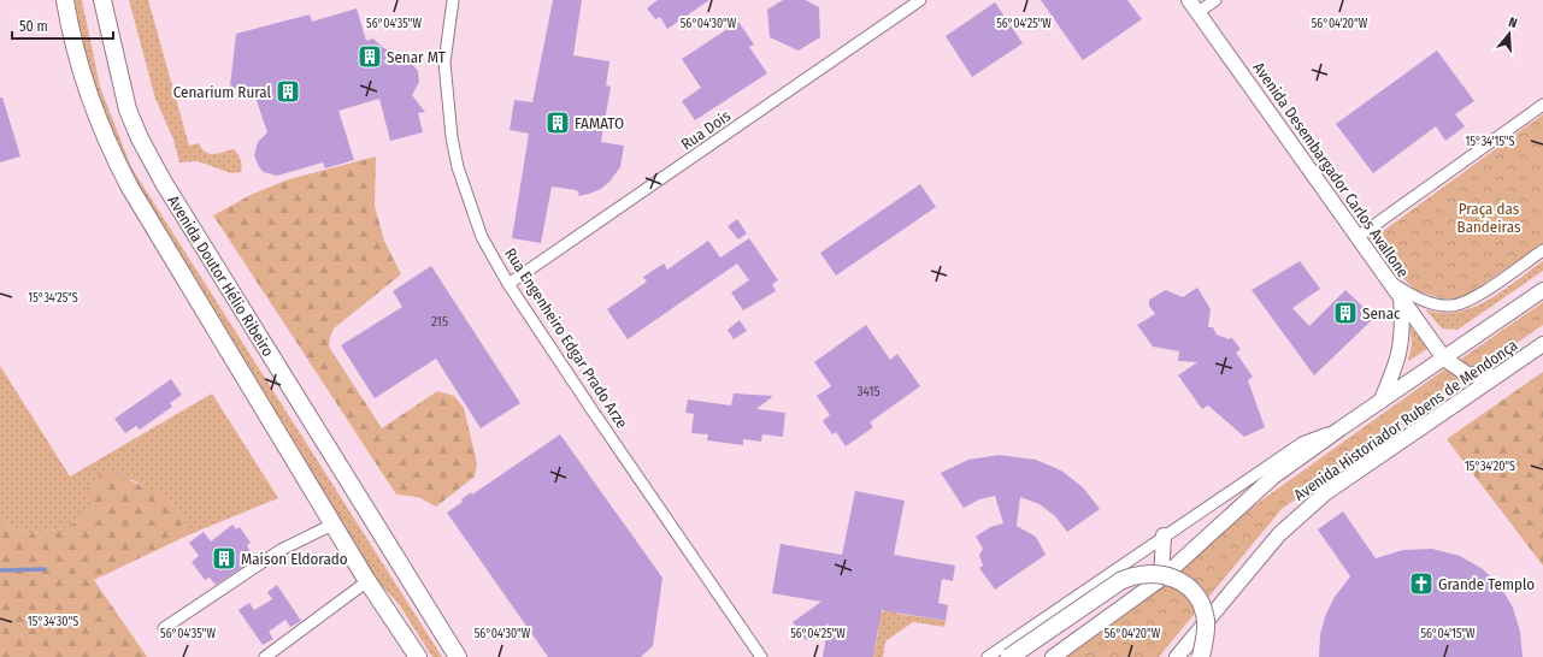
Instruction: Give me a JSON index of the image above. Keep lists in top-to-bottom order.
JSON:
{
  "streets": {
    "main road": ["Avenida Desembargador Carlos Avallone", "Avenida Doutor Hélio Ribeiro", "Avenida Historiador Rubens de Mendonça"],
    "street": ["Rua Dois", "Rua Engenheiro Edgar Prado Arze"]
  },
  "crossings": [
    ["Rua Dois", "Rua Engenheiro Edgar Prado Arze"],
    ["Avenida Desembargador Carlos Avallone", "Avenida Historiador Rubens de Mendonça"]
  ],
  "parks": ["Praça das Bandeiras"],
  "places": {
    "building": [
      "Senar MT",
      "Cenarium Rural",
      "FAMATO",
      "Senac",
      "Maison Eldorado"
    ],
    "church": ["Grande Templo"]
  },
  "house_numbers": ["215", "3415"],
  "scale_bar": "50 m",
  "north": "top",
  "coordinates": [
    "56°04'35\"W",
    "56°04'30\"W",
    "56°04'25\"W",
    "56°04'20\"W",
    "15°34'15\"S",
    "15°34'25\"S",
    "15°34'20\"S",
    "15°34'30\"S",
    "56°04'15\"W"
  ]
}
